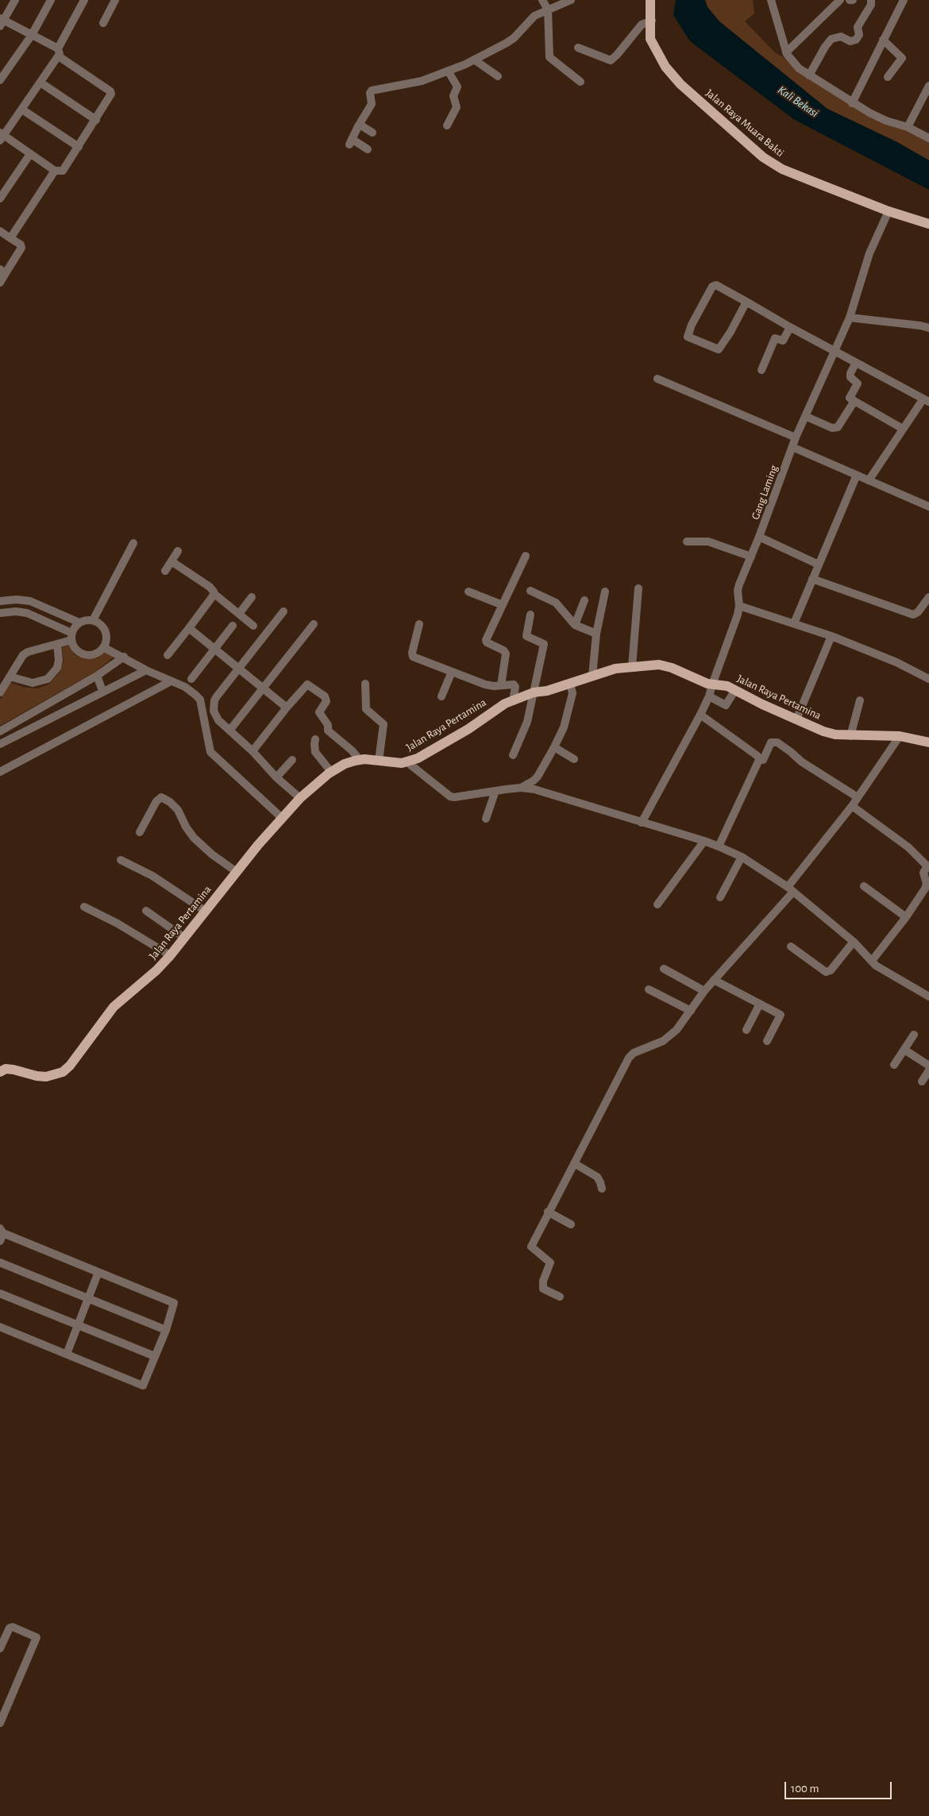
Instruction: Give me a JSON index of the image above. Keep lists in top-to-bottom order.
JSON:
{
  "streets": {
    "main road": ["Jalan Raya Muara Bakti", "Jalan Raya Pertamina"],
    "street": ["Gang Laming"]
  },
  "crossings": [
    ["Jalan Raya Muara Bakti", "Gang Laming"],
    ["Gang Laming", "Jalan Raya Pertamina"]
  ],
  "water": ["Kali Bekasi"],
  "scale_bar": "100 m"
}
